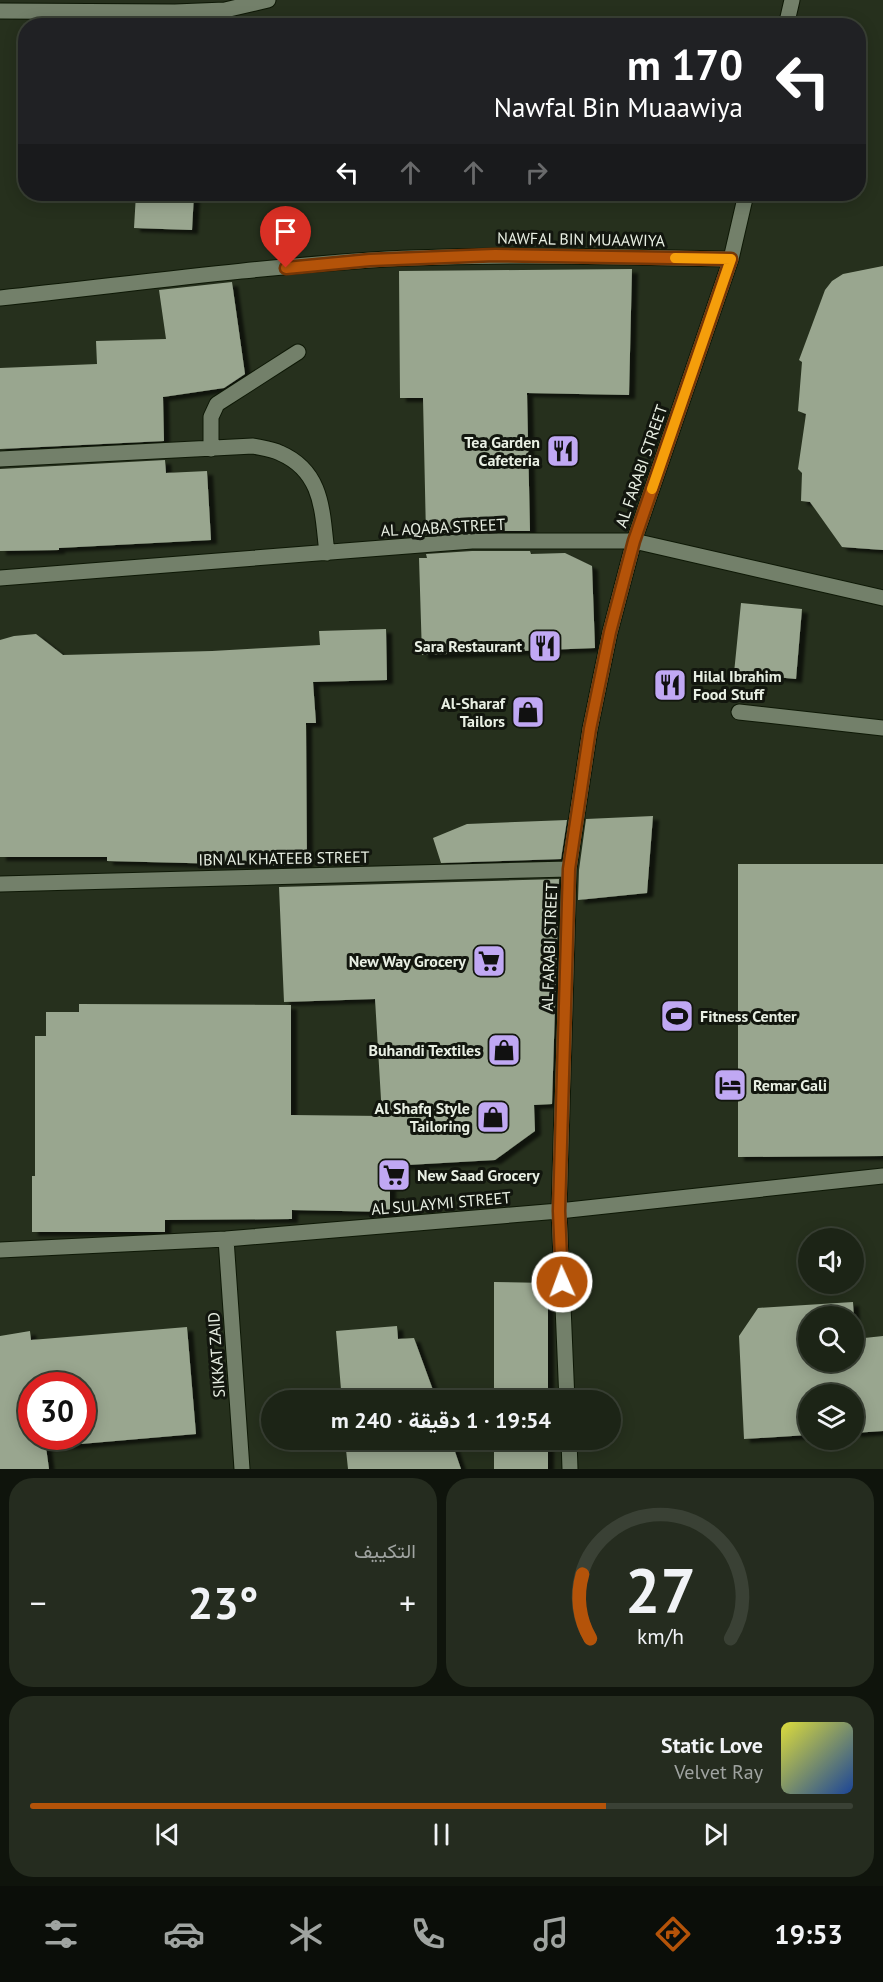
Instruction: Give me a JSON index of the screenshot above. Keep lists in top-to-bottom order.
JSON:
{
  "streets": {
    "street": [
      "NAWFAL BIN MUAAWIYA",
      "AL FARABI STREET",
      "AL AQABA STREET",
      "IBN AL KHATEEB STREET",
      "AL SULAYMI STREET",
      "SIKKAT ZAID"
    ]
  },
  "crossings": [
    ["NAWFAL BIN MUAAWIYA", "AL FARABI STREET"],
    ["AL FARABI STREET", "AL AQABA STREET"],
    ["AL FARABI STREET", "IBN AL KHATEEB STREET"],
    ["AL FARABI STREET", "AL SULAYMI STREET"],
    ["AL SULAYMI STREET", "SIKKAT ZAID"]
  ],
  "places": {
    "restaurant": ["Tea Garden Cafeteria", "Sara Restaurant", "Hilal Ibrahim Food Stuff"],
    "shop": ["Al-Sharaf Tailors", "Buhandi Textiles", "Al Shafq Style Tailoring"],
    "supermarket": ["New Way Grocery", "New Saad Grocery"],
    "sports": ["Fitness Center"],
    "hotel": ["Remar Gali"]
  },
  "page": {
    "turn": ["170 m", "Nawfal Bin Muaawiya"],
    "limit": "30",
    "trip": "19:54 · 1 دقيقة · 240 m",
    "tile": "التكييف",
    "heat": ["−", "23°", "+"],
    "song": ["Static Love", "Velvet Ray"],
    "tabs": "19:53",
    "gauge": ["27", "km/h"]
  }
}
